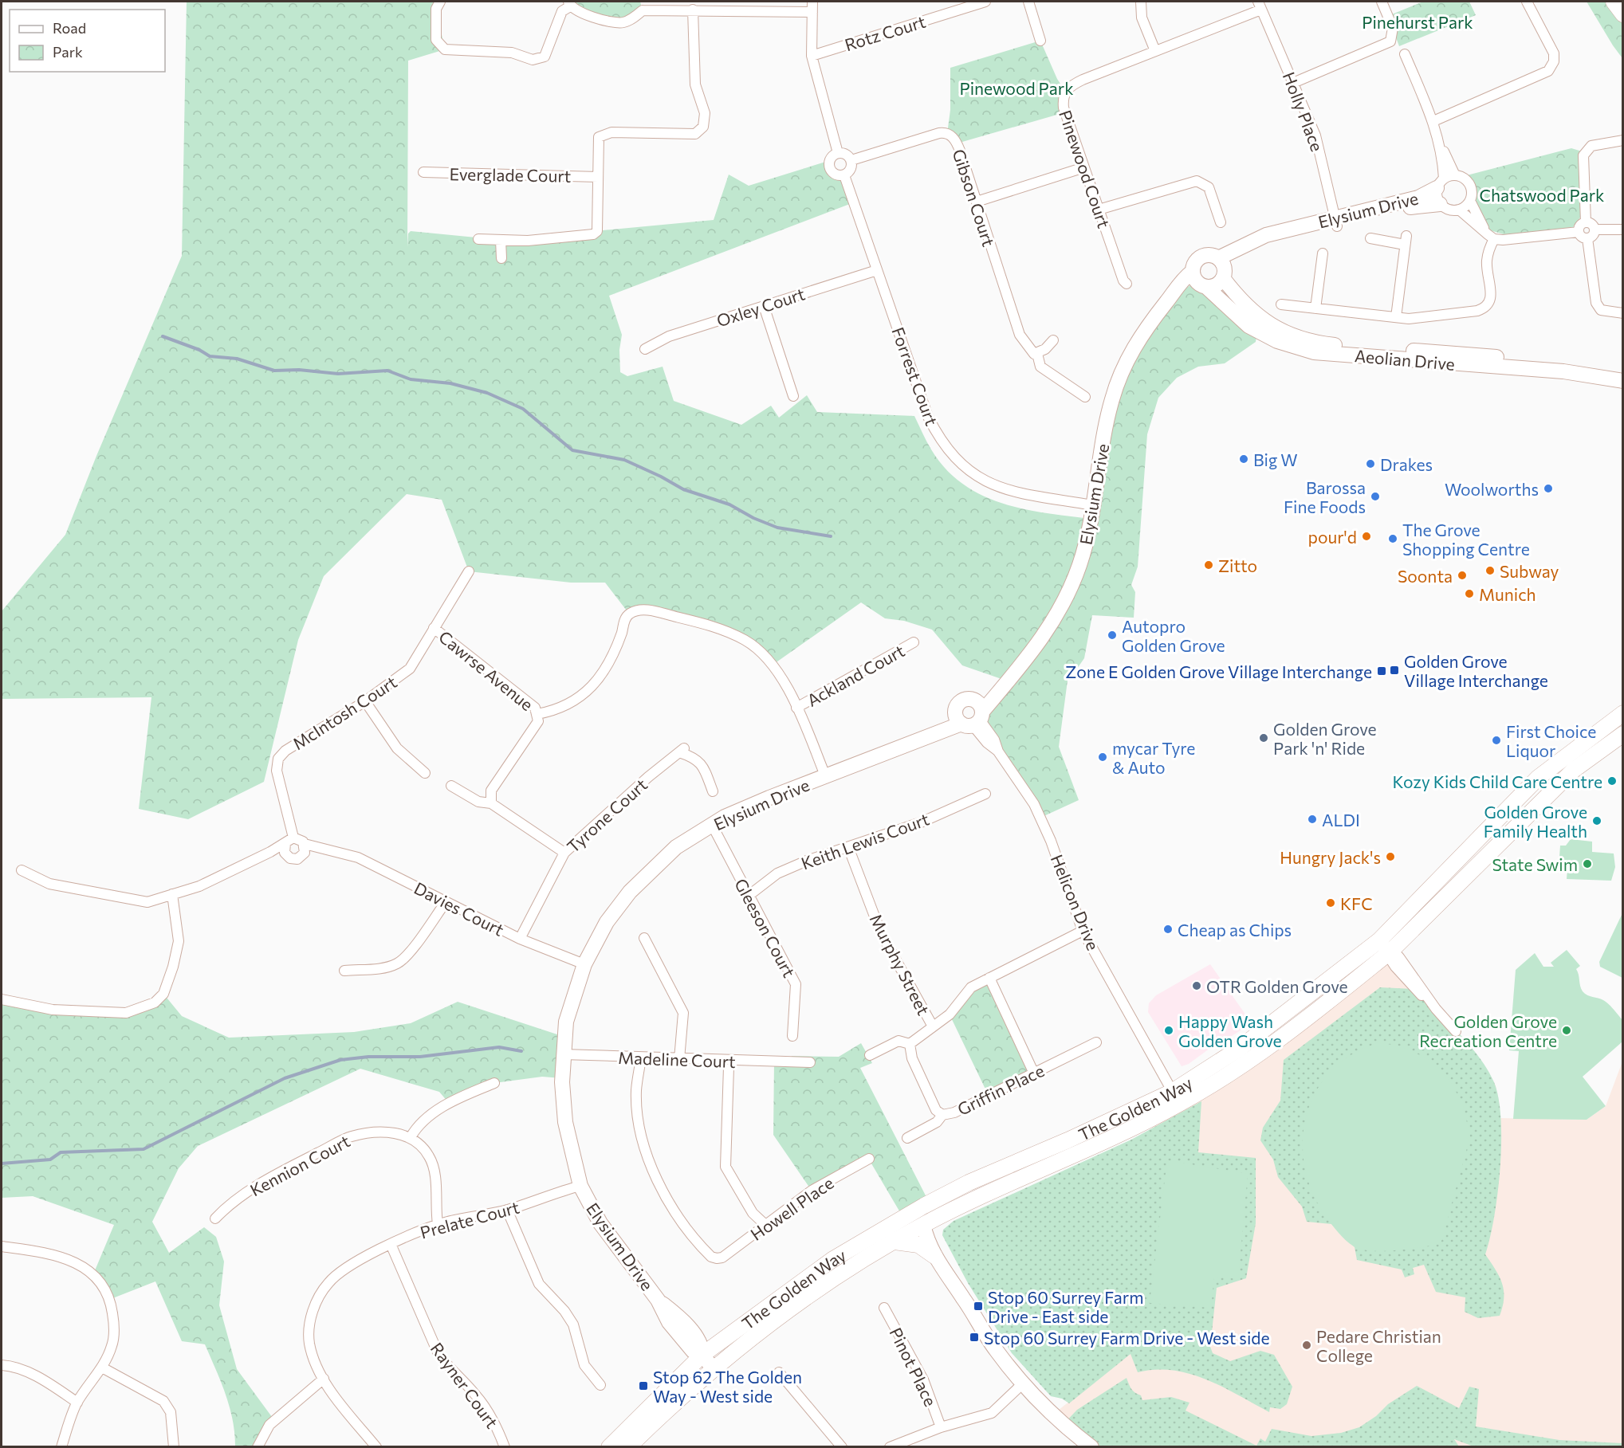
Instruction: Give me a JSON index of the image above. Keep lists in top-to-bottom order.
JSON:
{
  "streets": {
    "main road": ["The Golden Way"],
    "street": [
      "Rotz Court",
      "Holly Place",
      "Pinewood Court",
      "Everglade Court",
      "Gibson Court",
      "Elysium Drive",
      "Oxley Court",
      "Aeolian Drive",
      "Forrest Court",
      "Cawrse Avenue",
      "Ackland Court",
      "McIntosh Court",
      "Tyrone Court",
      "Keith Lewis Court",
      "Helicon Drive",
      "Davies Court",
      "Gleeson Court",
      "Murphy Street",
      "Madeline Court",
      "Griffin Place",
      "Kennion Court",
      "Howell Place",
      "Prelate Court",
      "Pinot Place",
      "Rayner Court"
    ]
  },
  "crossings": [
    ["Holly Place", "Pinewood Court"],
    ["Holly Place", "Elysium Drive"],
    ["Gibson Court", "Forrest Court"],
    ["Elysium Drive", "Aeolian Drive"],
    ["Elysium Drive", "Forrest Court"],
    ["Elysium Drive", "Helicon Drive"],
    ["Elysium Drive", "Davies Court"],
    ["Elysium Drive", "Gleeson Court"],
    ["Elysium Drive", "Madeline Court"],
    ["Elysium Drive", "The Golden Way"],
    ["Elysium Drive", "Prelate Court"],
    ["Oxley Court", "Forrest Court"],
    ["Cawrse Avenue", "McIntosh Court"],
    ["McIntosh Court", "Davies Court"],
    ["Tyrone Court", "Davies Court"],
    ["Keith Lewis Court", "Gleeson Court"],
    ["Keith Lewis Court", "Murphy Street"],
    ["Helicon Drive", "The Golden Way"],
    ["Madeline Court", "Howell Place"],
    ["Prelate Court", "Rayner Court"]
  ],
  "parks": ["Pinehurst Park", "Pinewood Park", "Chatswood Park"],
  "places": {
    "other": [
      "Big W",
      "Drakes",
      "Woolworths",
      "Barossa Fine Foods",
      "pour'd",
      "The Grove Shopping Centre",
      "Zitto",
      "Subway",
      "Soonta",
      "Munich",
      "Autopro Golden Grove",
      "Golden Grove Park 'n' Ride",
      "First Choice Liquor",
      "mycar Tyre & Auto",
      "Kozy Kids Child Care Centre",
      "ALDI",
      "Golden Grove Family Health",
      "Hungry Jack's",
      "State Swim",
      "KFC",
      "Cheap as Chips",
      "OTR Golden Grove",
      "Happy Wash Golden Grove",
      "Golden Grove Recreation Centre",
      "Pedare Christian College"
    ],
    "transit": [
      "Golden Grove Village Interchange",
      "Zone E Golden Grove Village Interchange",
      "Stop 60 Surrey Farm Drive - East side",
      "Stop 60 Surrey Farm Drive - West side",
      "Stop 62 The Golden Way - West side"
    ]
  },
  "legend": ["Road", "Park"]
}
